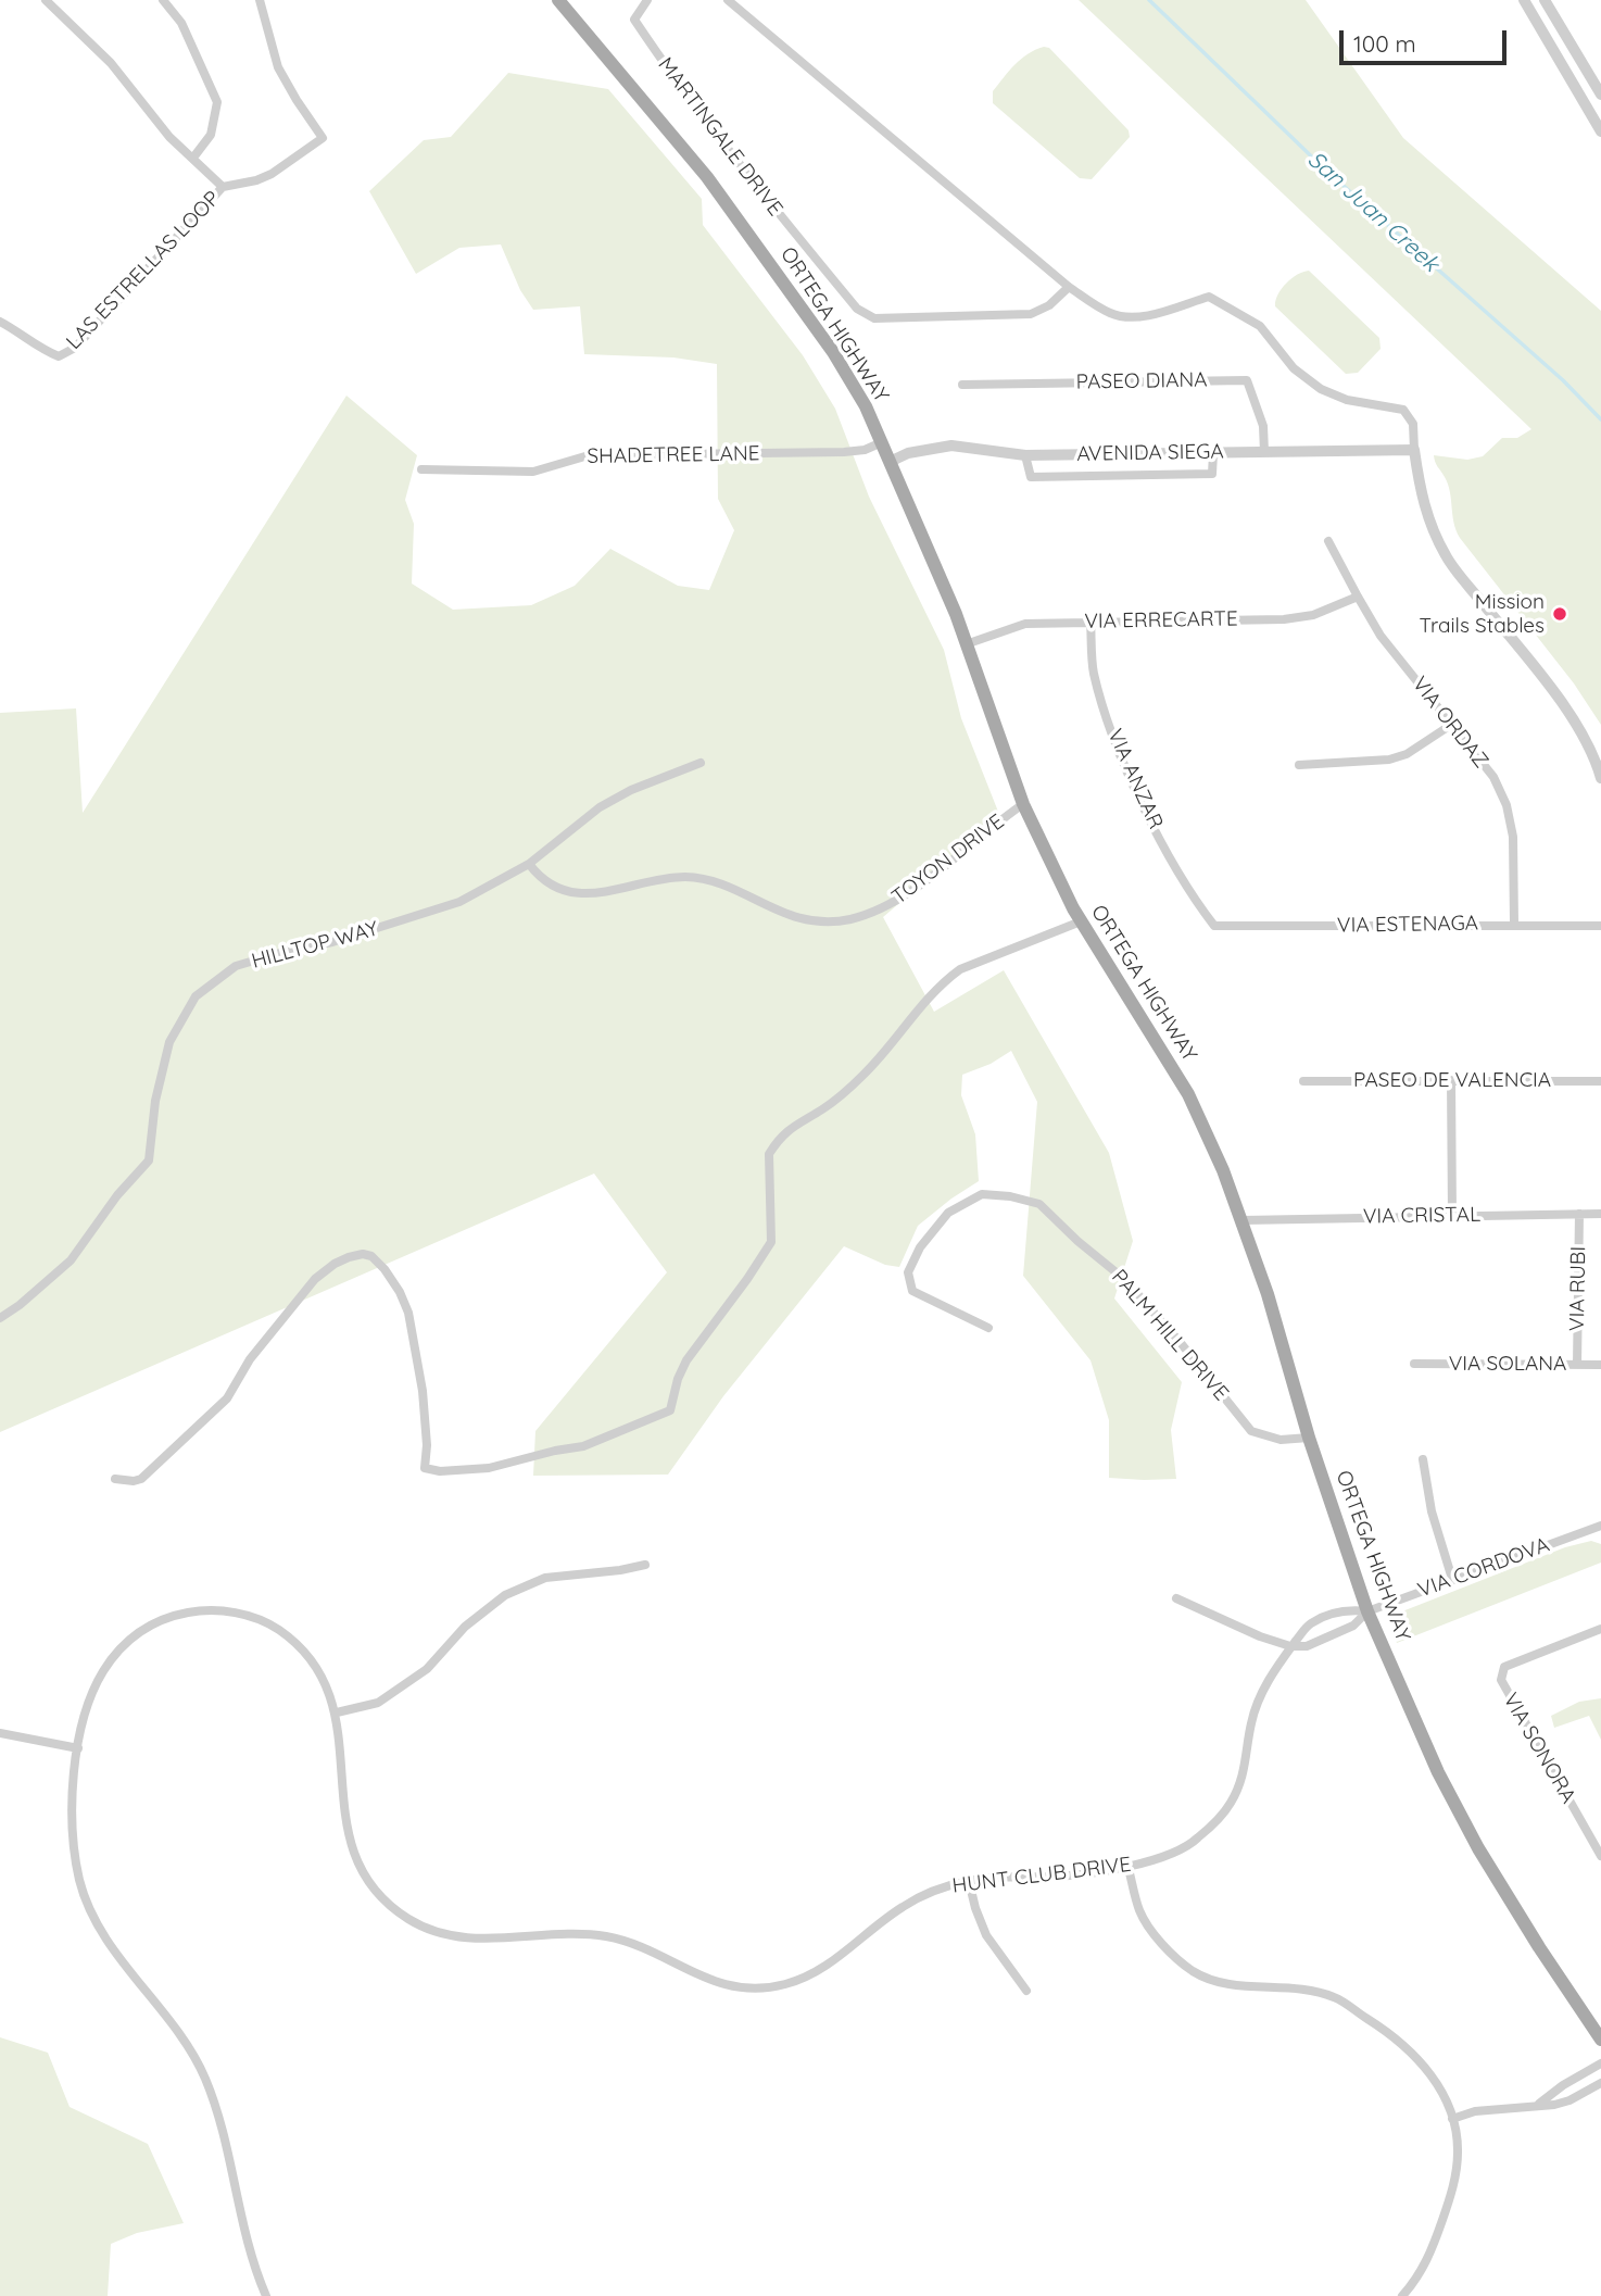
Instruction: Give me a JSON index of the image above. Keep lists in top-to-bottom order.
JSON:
{
  "streets": {
    "main road": ["ORTEGA HIGHWAY"],
    "street": [
      "MARTINGALE DRIVE",
      "LAS ESTRELLAS LOOP",
      "PASEO DIANA",
      "AVENIDA SIEGA",
      "SHADETREE LANE",
      "VIA ERRECARTE",
      "VIA ORDAZ",
      "VIA ANZAR",
      "TOYON DRIVE",
      "VIA ESTENAGA",
      "HILLTOP WAY",
      "PASEO DE VALENCIA",
      "VIA CRISTAL",
      "VIA RUBI",
      "PALM HILL DRIVE",
      "VIA SOLANA",
      "VIA CORDOVA",
      "VIA SONORA",
      "HUNT CLUB DRIVE"
    ]
  },
  "crossings": [
    ["ORTEGA HIGHWAY", "AVENIDA SIEGA"],
    ["ORTEGA HIGHWAY", "SHADETREE LANE"],
    ["ORTEGA HIGHWAY", "VIA ERRECARTE"],
    ["ORTEGA HIGHWAY", "TOYON DRIVE"],
    ["ORTEGA HIGHWAY", "VIA CRISTAL"],
    ["ORTEGA HIGHWAY", "PALM HILL DRIVE"],
    ["ORTEGA HIGHWAY", "VIA CORDOVA"],
    ["ORTEGA HIGHWAY", "HUNT CLUB DRIVE"],
    ["PASEO DIANA", "AVENIDA SIEGA"],
    ["VIA ERRECARTE", "VIA ORDAZ"],
    ["VIA ERRECARTE", "VIA ANZAR"],
    ["VIA ORDAZ", "VIA ESTENAGA"],
    ["VIA ANZAR", "VIA ESTENAGA"],
    ["TOYON DRIVE", "HILLTOP WAY"],
    ["VIA CRISTAL", "VIA RUBI"],
    ["VIA RUBI", "VIA SOLANA"],
    ["VIA CORDOVA", "HUNT CLUB DRIVE"]
  ],
  "water": ["San Juan Creek"],
  "places": ["Mission Trails Stables"],
  "scale_bar": "100 m"
}
